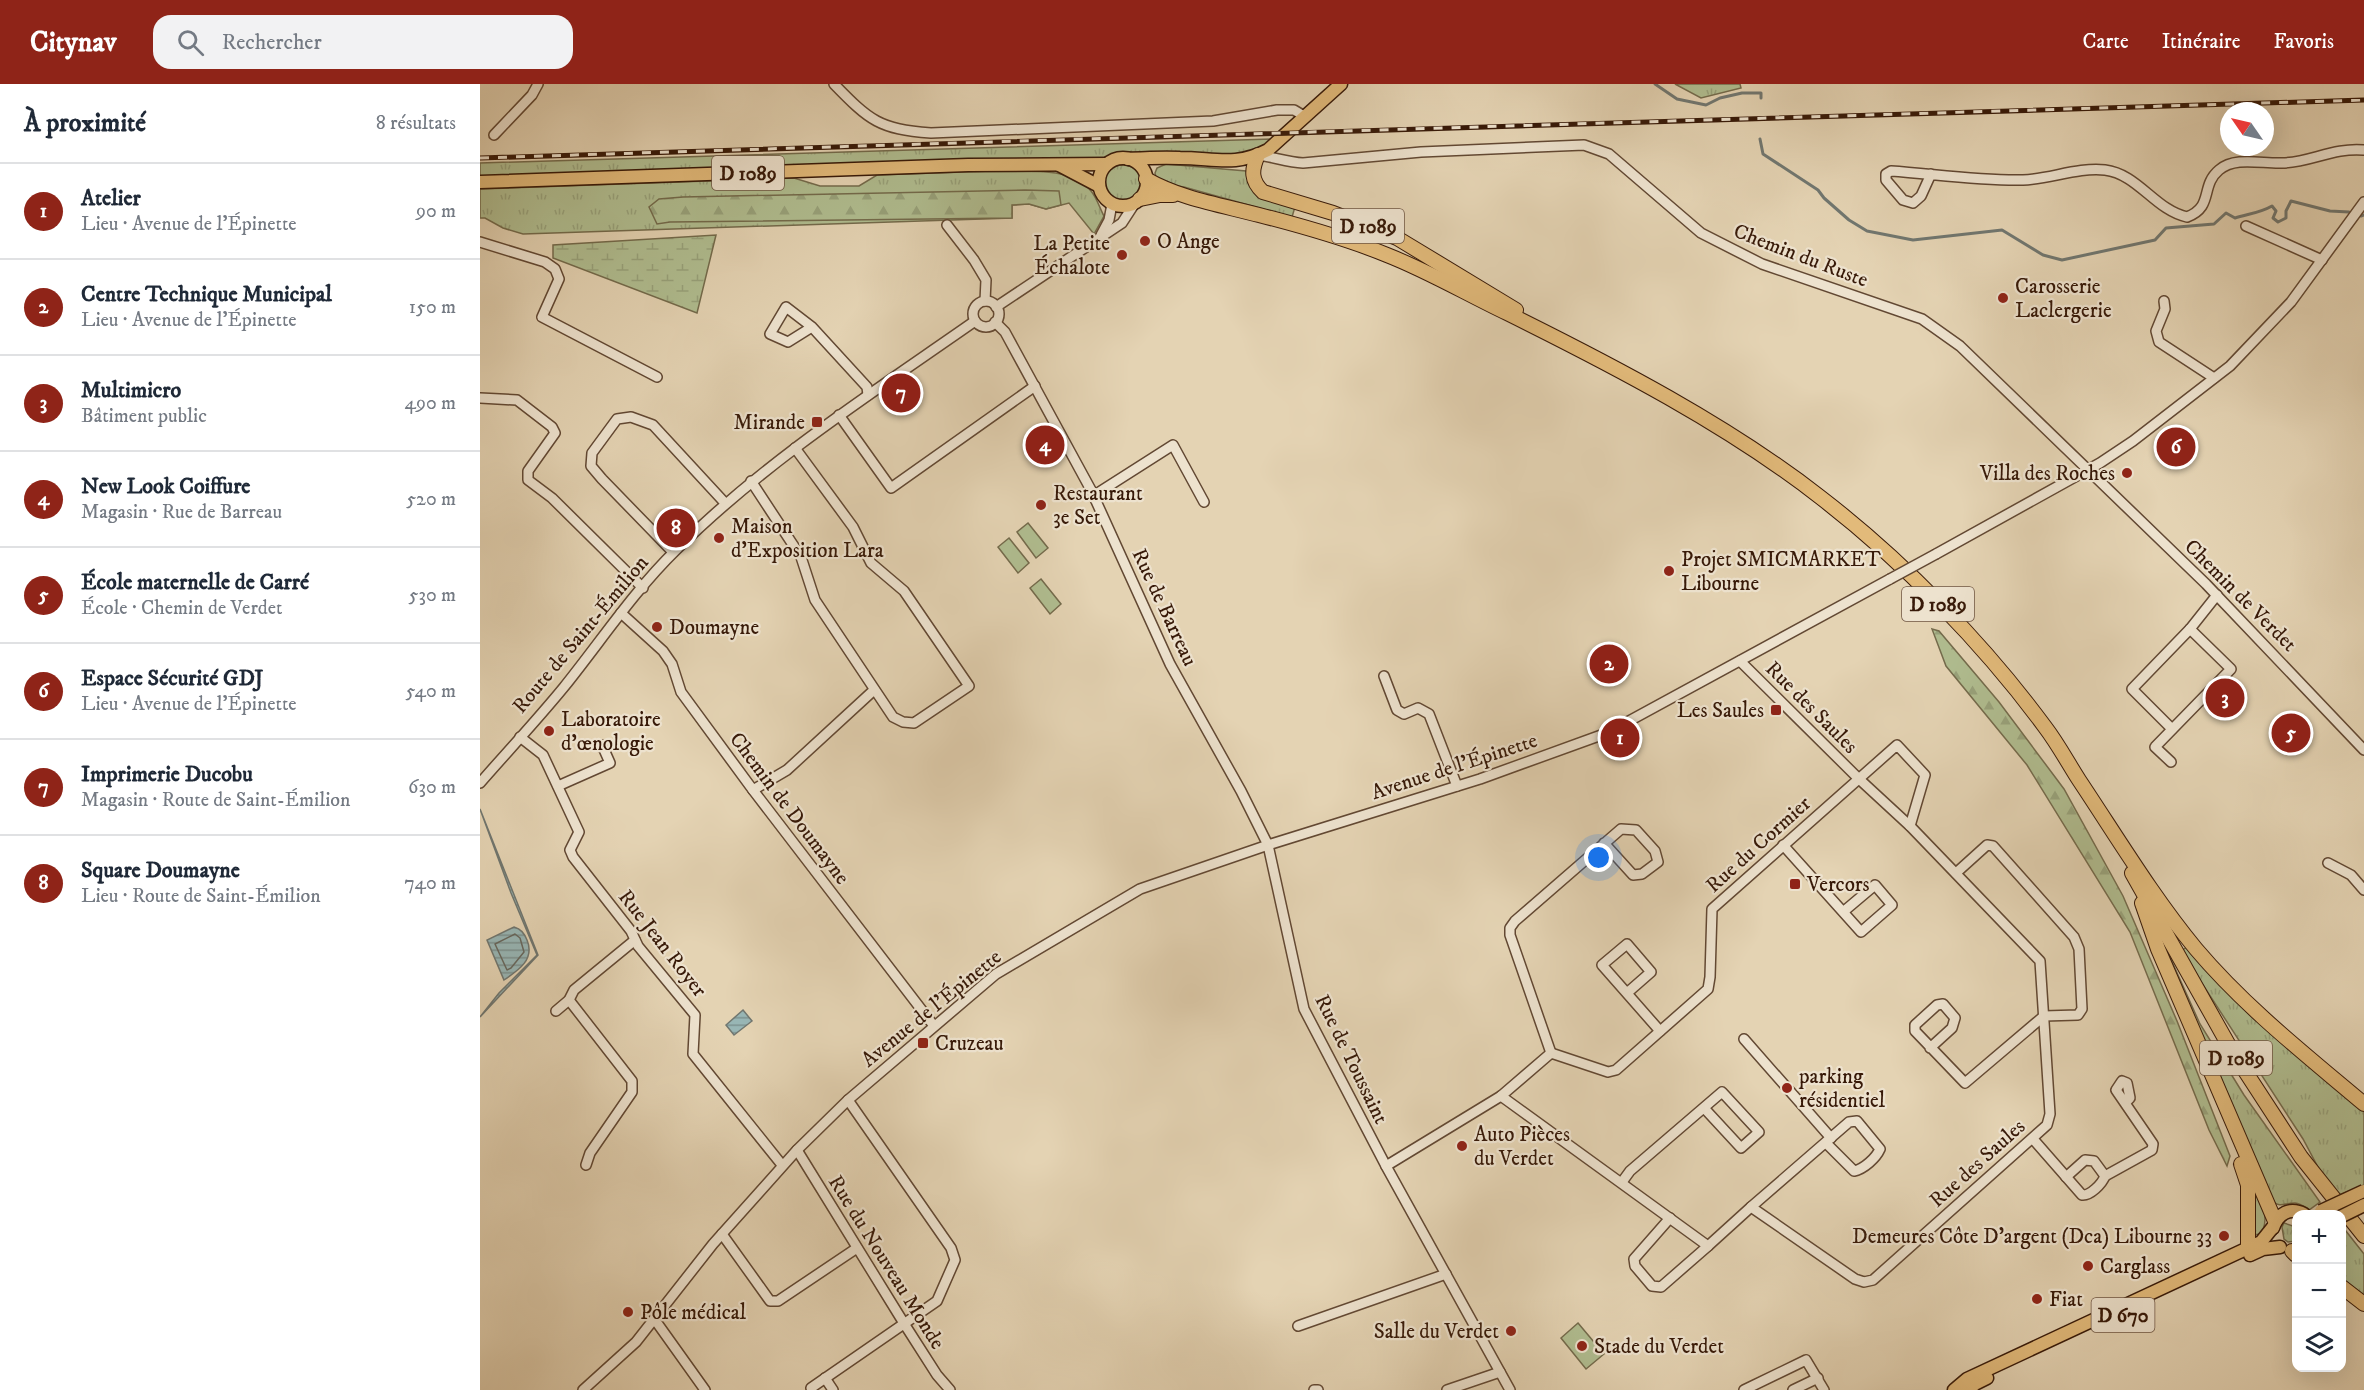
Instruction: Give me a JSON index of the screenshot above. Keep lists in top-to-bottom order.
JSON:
{
  "streets": {
    "highway": ["D 1089"],
    "main road": ["D 670"],
    "street": [
      "Chemin du Ruste",
      "Chemin de Verdet",
      "Rue de Barreau",
      "Route de Saint-Émilion",
      "Rue des Saules",
      "Avenue de l'Épinette",
      "Chemin de Doumayne",
      "Rue du Cormier",
      "Rue Jean Royer",
      "Rue de Toussaint",
      "Rue du Nouveau Monde"
    ]
  },
  "crossings": [
    ["D 1089", "Chemin du Ruste"],
    ["Chemin du Ruste", "Chemin de Verdet"],
    ["Chemin du Ruste", "Avenue de l'Épinette"],
    ["Chemin de Verdet", "Avenue de l'Épinette"],
    ["Rue de Barreau", "Route de Saint-Émilion"],
    ["Rue de Barreau", "Avenue de l'Épinette"],
    ["Rue de Barreau", "Rue de Toussaint"],
    ["Route de Saint-Émilion", "Chemin de Doumayne"],
    ["Rue des Saules", "Avenue de l'Épinette"],
    ["Rue des Saules", "Rue du Cormier"],
    ["Avenue de l'Épinette", "Chemin de Doumayne"],
    ["Avenue de l'Épinette", "Rue Jean Royer"],
    ["Avenue de l'Épinette", "Rue de Toussaint"],
    ["Avenue de l'Épinette", "Rue du Nouveau Monde"]
  ],
  "places": {
    "other": [
      "O Ange",
      "La Petite Échalote",
      "Carosserie Laclergerie",
      "Villa des Roches",
      "Restaurant 3e Set",
      "Maison d'Exposition Lara",
      "Projet SMICMARKET Libourne",
      "Doumayne",
      "Laboratoire d'œnologie",
      "parking résidentiel",
      "Auto Pièces du Verdet",
      "Demeures Côte D'argent (Dca) Libourne 33",
      "Carglass",
      "Fiat",
      "Pôle médical",
      "Salle du Verdet",
      "Stade du Verdet"
    ],
    "transit": [
      "Mirande",
      "Les Saules",
      "Vercors",
      "Cruzeau"
    ]
  },
  "north": "top left",
  "page": {
    "header": "Citynav",
    "search": "Rechercher",
    "nav": ["Carte", "Itinéraire", "Favoris"],
    "heading": ["À proximité", "8 résultats"],
    "list": [
      {
        "mark": "1",
        "name": "Atelier",
        "note": "Lieu · Avenue de l'Épinette",
        "value": "90 m"
      },
      {
        "mark": "2",
        "name": "Centre Technique Municipal",
        "note": "Lieu · Avenue de l'Épinette",
        "value": "150 m"
      },
      {
        "mark": "3",
        "name": "Multimicro",
        "note": "Bâtiment public",
        "value": "490 m"
      },
      {
        "mark": "4",
        "name": "New Look Coiffure",
        "note": "Magasin · Rue de Barreau",
        "value": "520 m"
      },
      {
        "mark": "5",
        "name": "École maternelle de Carré",
        "note": "École · Chemin de Verdet",
        "value": "530 m"
      },
      {
        "mark": "6",
        "name": "Espace Sécurité GDJ",
        "note": "Lieu · Avenue de l'Épinette",
        "value": "540 m"
      },
      {
        "mark": "7",
        "name": "Imprimerie Ducobu",
        "note": "Magasin · Route de Saint-Émilion",
        "value": "630 m"
      },
      {
        "mark": "8",
        "name": "Square Doumayne",
        "note": "Lieu · Route de Saint-Émilion",
        "value": "740 m"
      }
    ],
    "pins": [
      "7",
      "4",
      "6",
      "8",
      "2",
      "3",
      "5",
      "1"
    ],
    "map_buttons": ["+", "−"]
  }
}
